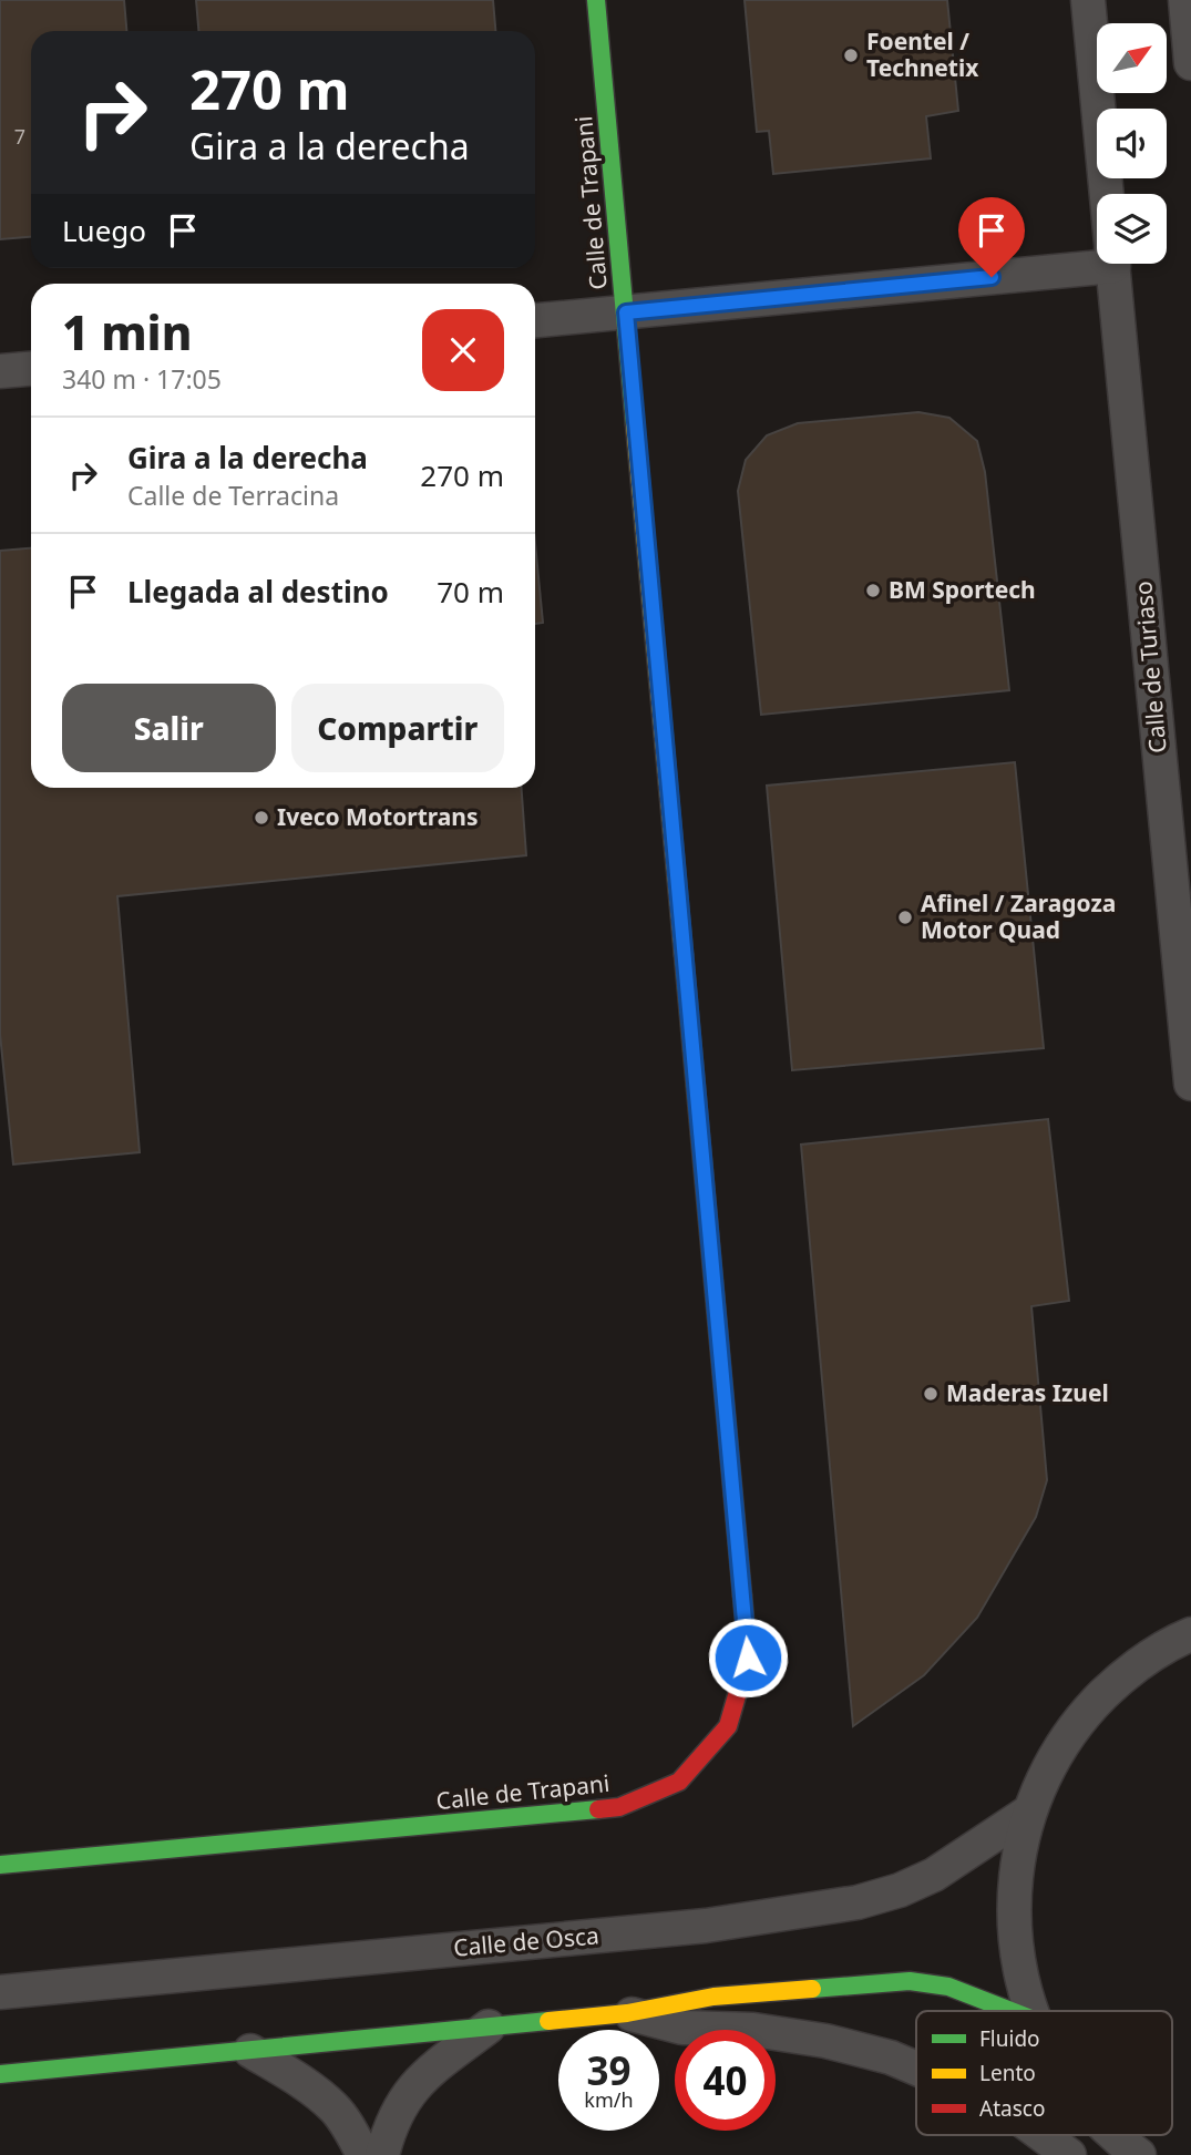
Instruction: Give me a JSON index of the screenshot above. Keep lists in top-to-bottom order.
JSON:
{
  "streets": {
    "street": ["Calle de Trapani", "Calle de Turiaso", "Calle de Osca"]
  },
  "places": [
    "Foentel / Technetix",
    "BM Sportech",
    "Iveco Motortrans",
    "Afinel / Zaragoza Motor Quad",
    "Maderas Izuel"
  ],
  "house_numbers": ["7"],
  "legend": ["Fluido", "Lento", "Atasco"],
  "north": "top right",
  "page": {
    "turn": ["270 m", "Gira a la derecha"],
    "then": "Luego",
    "heading": ["1 min", "340 m · 17:05"],
    "list": [
      {
        "name": "Gira a la derecha",
        "note": "Calle de Terracina",
        "value": "270 m"
      },
      {
        "name": "Llegada al destino",
        "value": "70 m"
      }
    ],
    "buttons": ["Salir", "Compartir"],
    "speed": "39 km/h",
    "limit": "40"
  }
}
